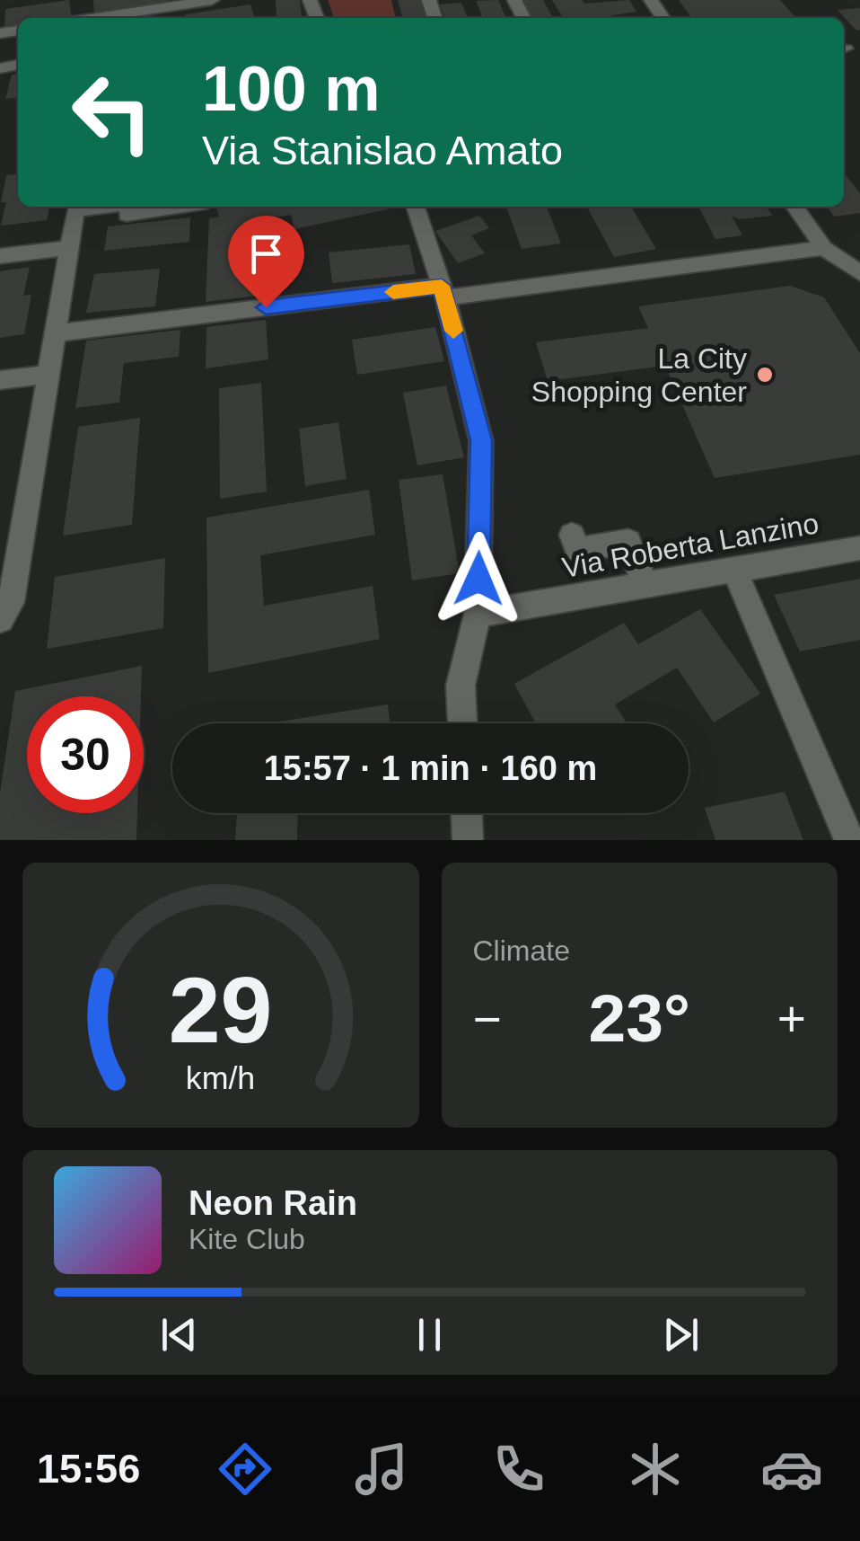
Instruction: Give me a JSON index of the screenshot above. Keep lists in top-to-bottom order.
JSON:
{
  "streets": {
    "street": ["Via Roberta Lanzino"]
  },
  "places": ["La City Shopping Center"],
  "page": {
    "turn": ["100 m", "Via Stanislao Amato"],
    "limit": "30",
    "trip": "15:57 · 1 min · 160 m",
    "tile": "Climate",
    "heat": ["−", "23°", "+"],
    "song": ["Neon Rain", "Kite Club"],
    "tabs": "15:56",
    "gauge": ["29", "km/h"]
  }
}
